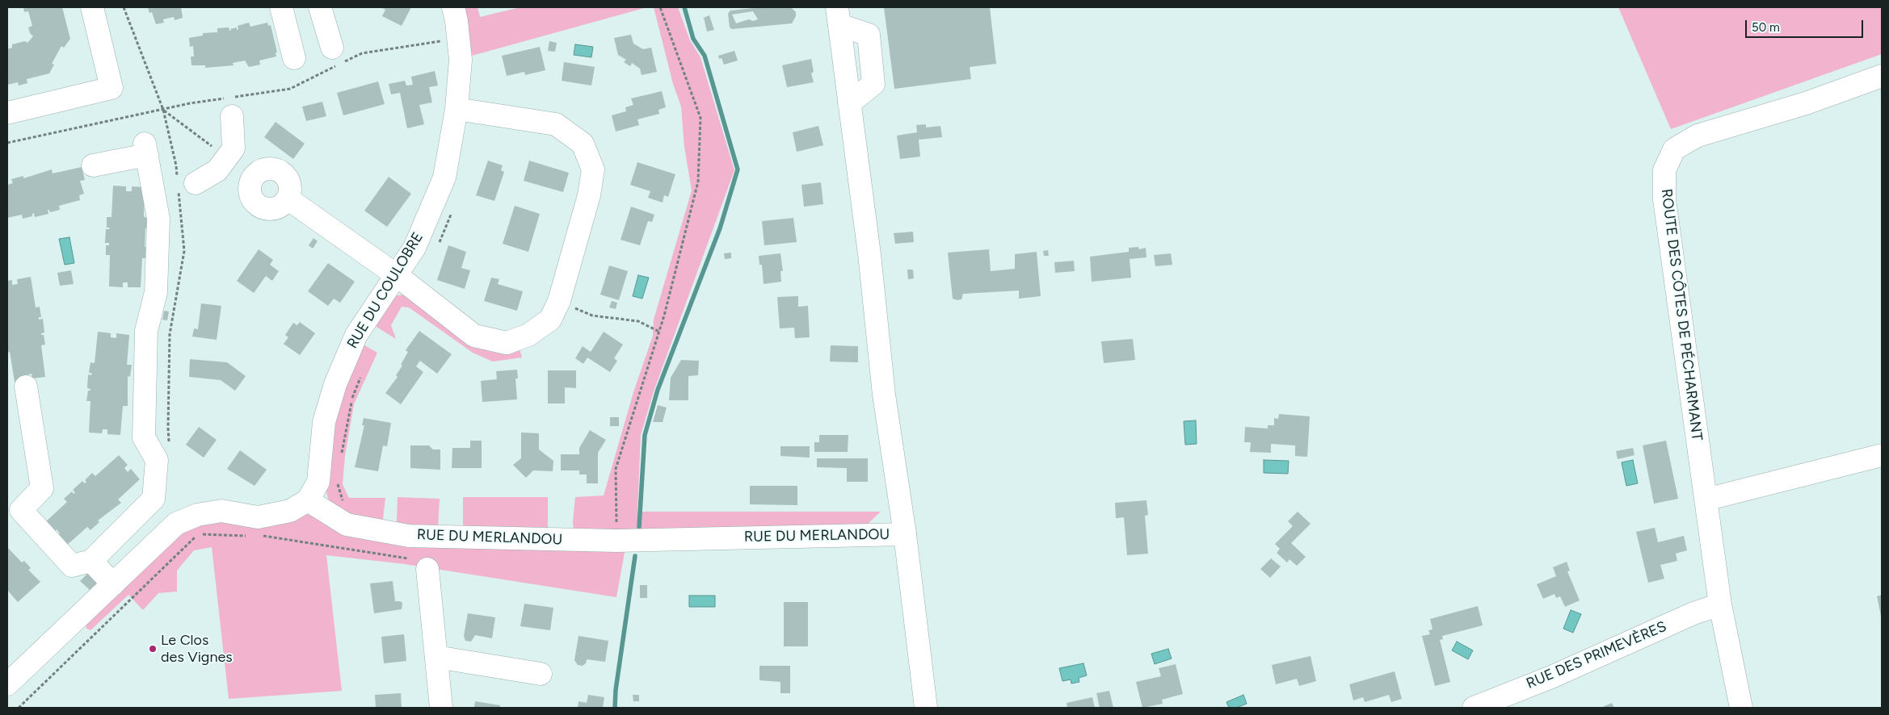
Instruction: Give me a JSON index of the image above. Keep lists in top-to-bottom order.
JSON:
{
  "streets": {
    "street": [
      "RUE DU COULOBRE",
      "ROUTE DES CÔTES DE PÉCHARMANT",
      "RUE DU MERLANDOU",
      "RUE DES PRIMEVÈRES"
    ]
  },
  "crossings": [
    ["RUE DU COULOBRE", "RUE DU MERLANDOU"],
    ["ROUTE DES CÔTES DE PÉCHARMANT", "RUE DES PRIMEVÈRES"]
  ],
  "places": ["Le Clos des Vignes"],
  "scale_bar": "50 m"
}
